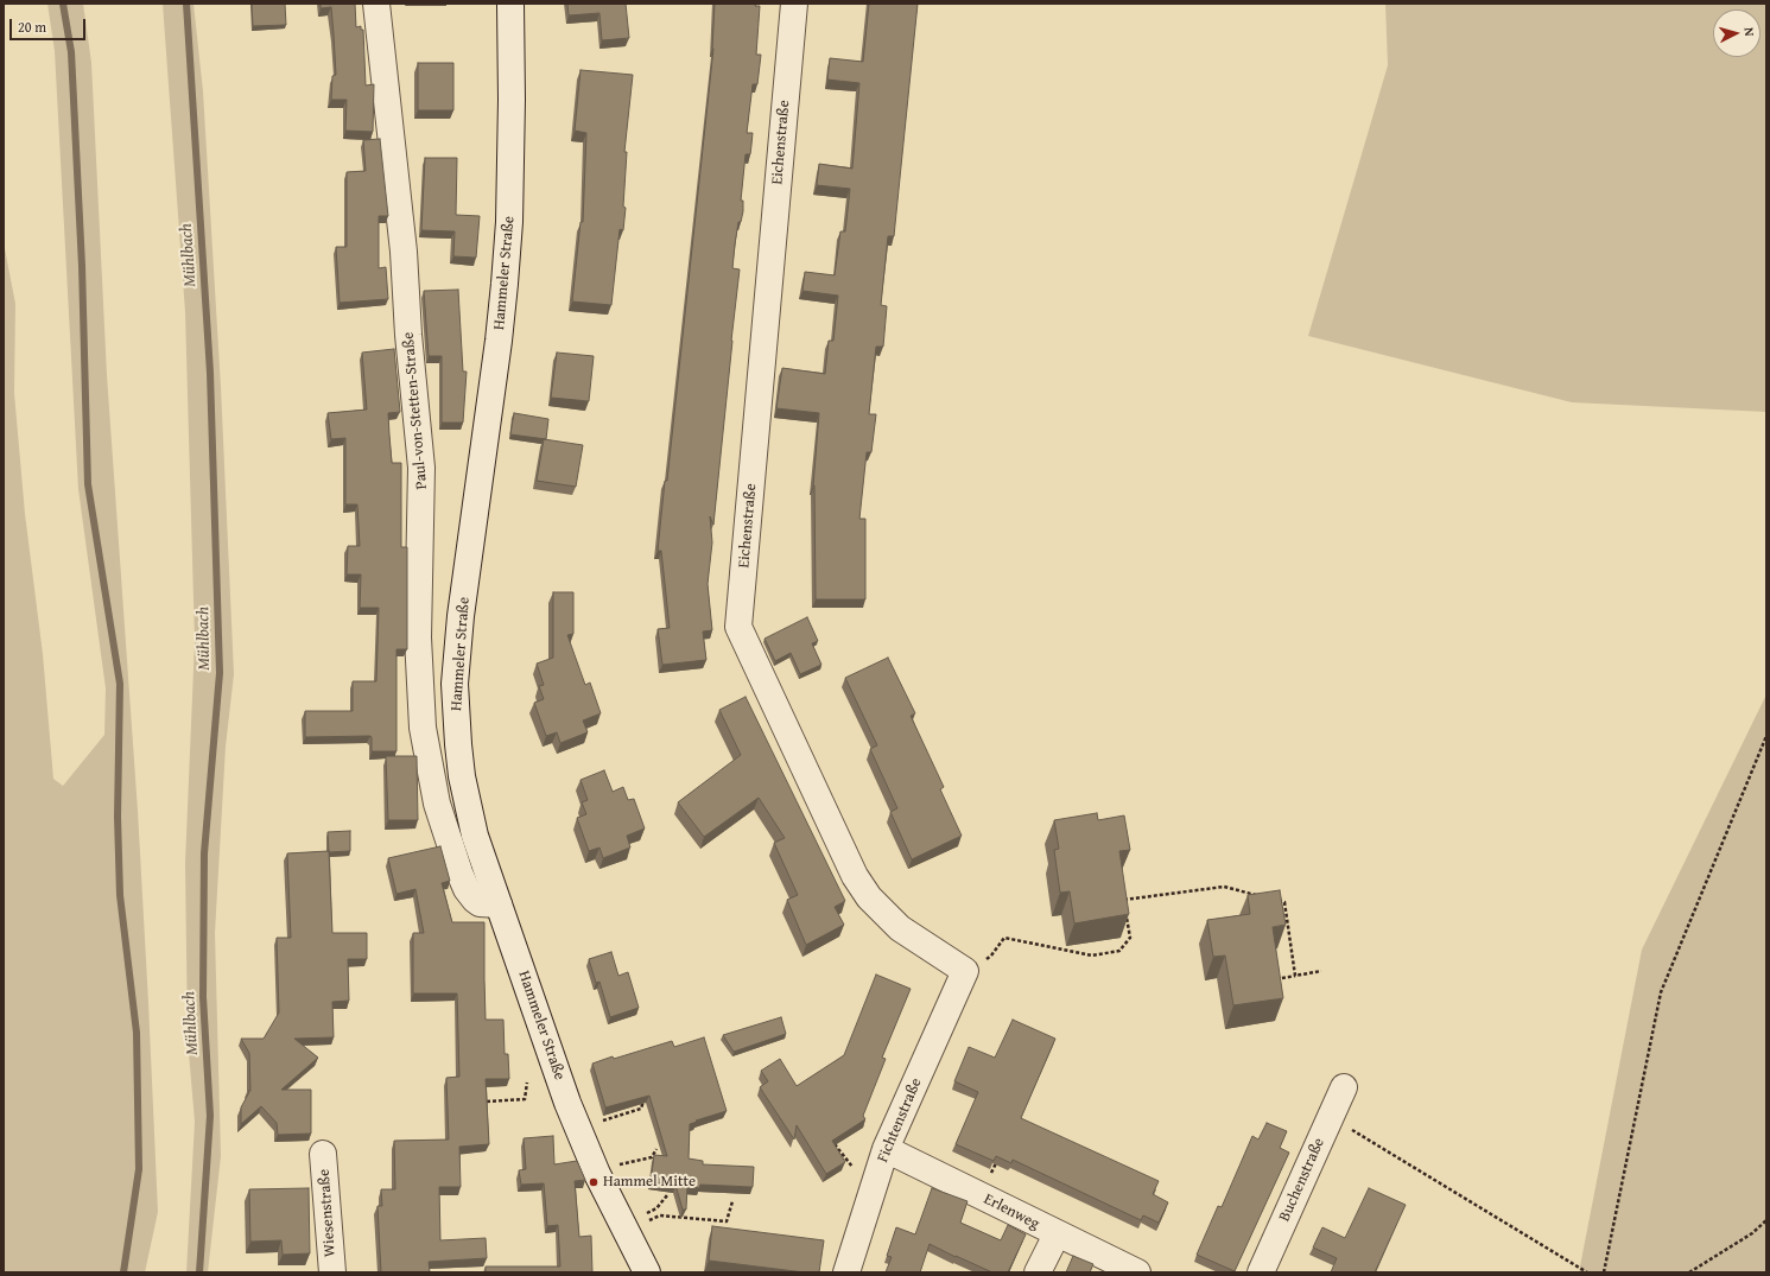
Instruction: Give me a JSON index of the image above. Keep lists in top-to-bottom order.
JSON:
{
  "streets": {
    "street": [
      "Eichenstraße",
      "Hammeler Straße",
      "Paul-von-Stetten-Straße",
      "Fichtenstraße",
      "Buchenstraße",
      "Erlenweg",
      "Wiesenstraße"
    ]
  },
  "crossings": [
    ["Eichenstraße", "Fichtenstraße"],
    ["Hammeler Straße", "Paul-von-Stetten-Straße"],
    ["Fichtenstraße", "Erlenweg"]
  ],
  "water": ["Mühlbach"],
  "places": ["Hammel Mitte"],
  "scale_bar": "20 m",
  "north": "right"
}
